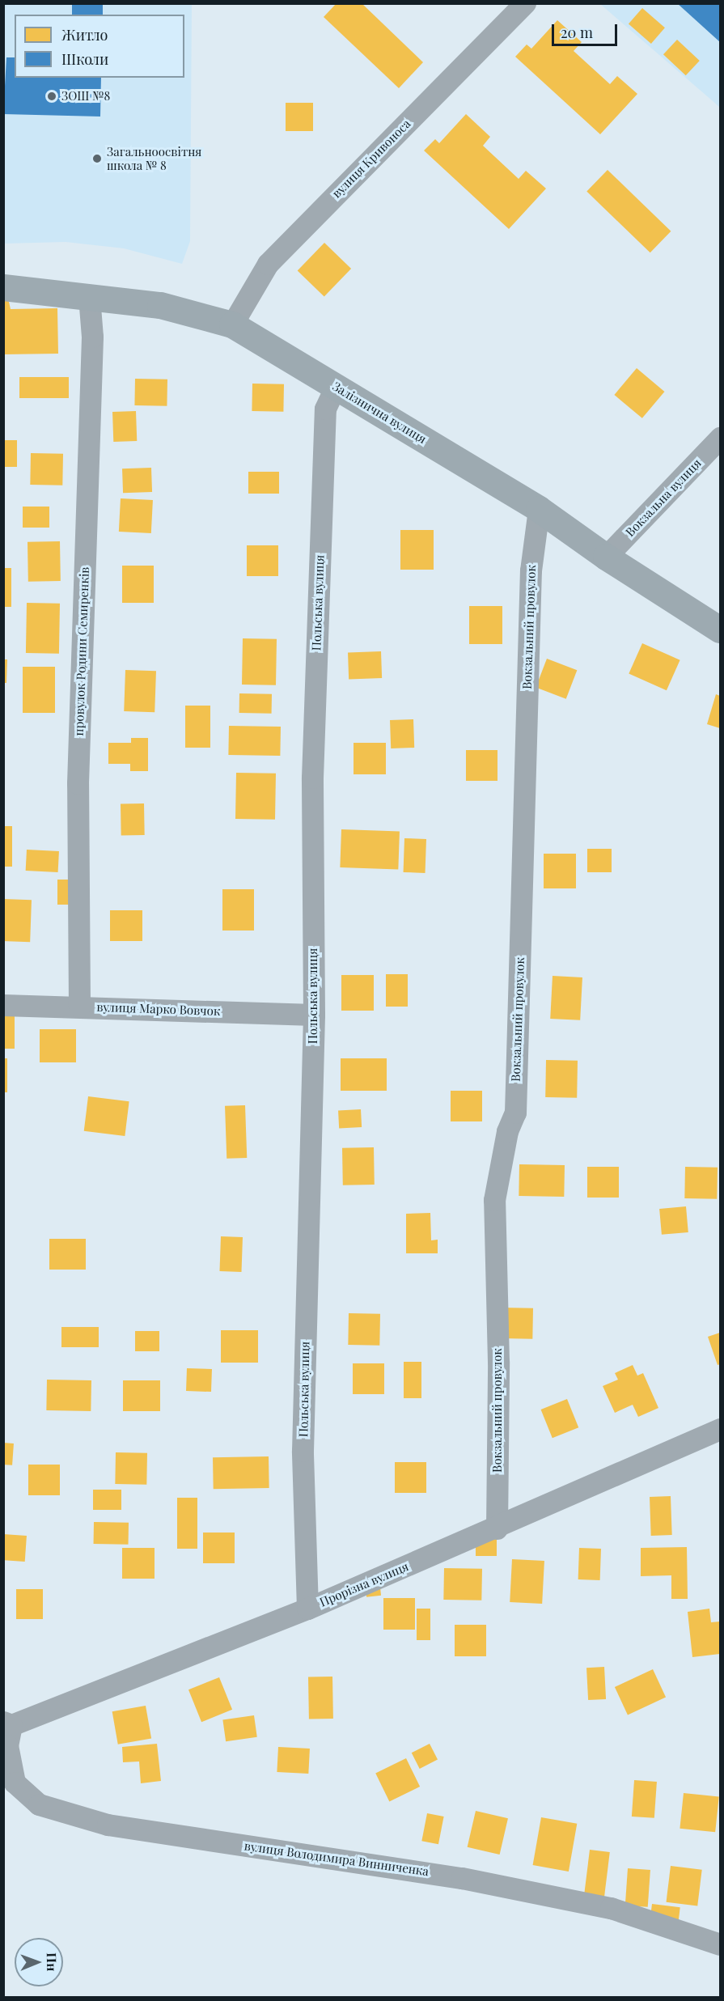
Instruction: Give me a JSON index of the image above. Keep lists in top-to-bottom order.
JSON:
{
  "streets": {
    "street": [
      "вулиця Кривоноса",
      "Залізнична вулиця",
      "Вокзальна вулиця",
      "Польська вулиця",
      "Вокзальний провулок",
      "провулок Родини Семиренків",
      "вулиця Марко Вовчок",
      "Прорізна вулиця",
      "вулиця Володимира Винниченка"
    ]
  },
  "crossings": [
    ["вулиця Кривоноса", "Залізнична вулиця"],
    ["Залізнична вулиця", "Вокзальна вулиця"],
    ["Залізнична вулиця", "Польська вулиця"],
    ["Залізнична вулиця", "Вокзальний провулок"],
    ["Залізнична вулиця", "провулок Родини Семиренків"],
    ["Польська вулиця", "вулиця Марко Вовчок"],
    ["Польська вулиця", "Прорізна вулиця"],
    ["Вокзальний провулок", "Прорізна вулиця"],
    ["провулок Родини Семиренків", "вулиця Марко Вовчок"],
    ["Прорізна вулиця", "вулиця Володимира Винниченка"]
  ],
  "places": ["ЗОШ №8", "Загальноосвітня школа № 8"],
  "legend": ["Житло", "Школи"],
  "scale_bar": "20 m",
  "north": "right"
}
